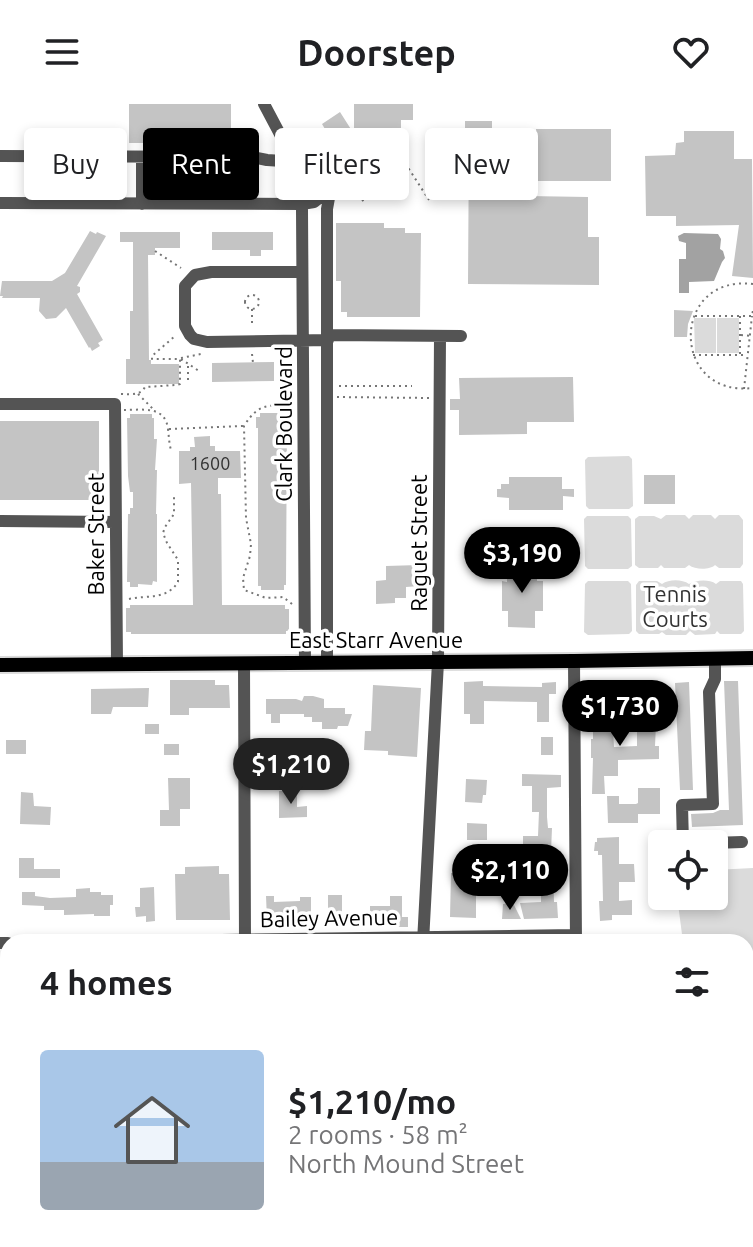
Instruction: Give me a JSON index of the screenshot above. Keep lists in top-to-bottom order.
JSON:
{
  "streets": {
    "main road": ["East Starr Avenue"],
    "street": ["Clark Boulevard", "Baker Street", "Raguet Street"]
  },
  "crossings": [
    ["Clark Boulevard", "East Starr Avenue"],
    ["Baker Street", "East Starr Avenue"],
    ["Raguet Street", "East Starr Avenue"]
  ],
  "parks": ["Tennis Courts"],
  "house_numbers": ["1600"],
  "page": {
    "header": "Doorstep",
    "chip": [
      "Buy",
      "Rent",
      "Filters",
      "New"
    ],
    "price": [
      "$3,190",
      "$1,730",
      "$1,210",
      "$2,110"
    ],
    "heading": "4 homes",
    "list": [
      {
        "name": "$1,210/mo",
        "note": "2 rooms · 58 m² · North Mound Street"
      }
    ]
  }
}
